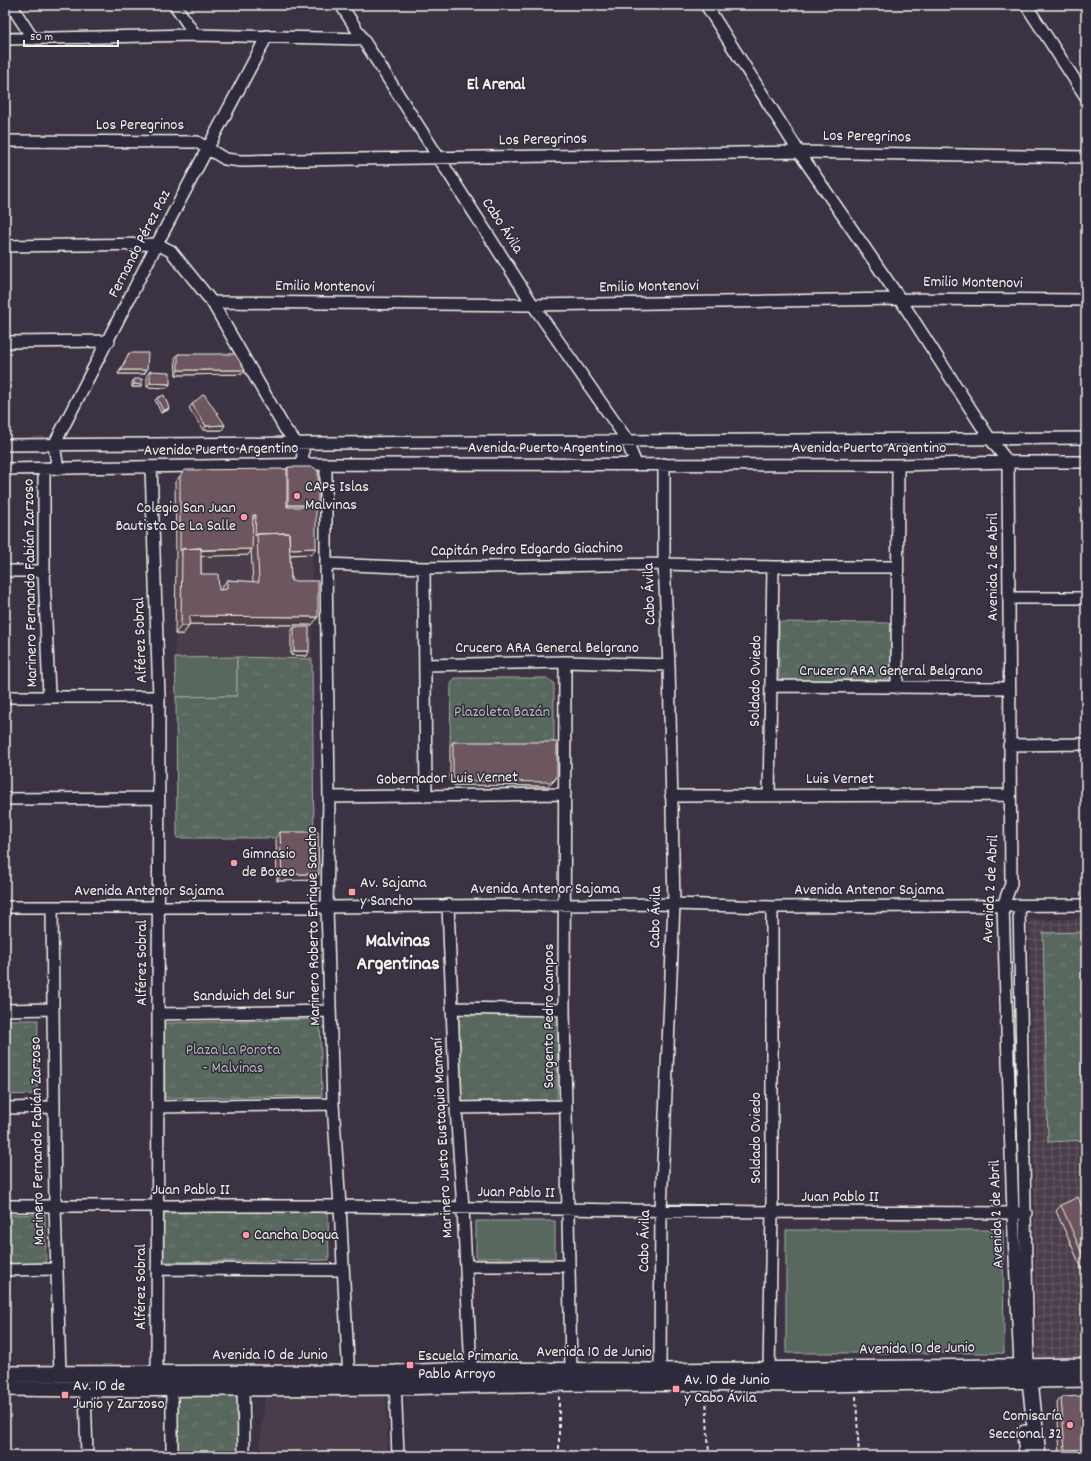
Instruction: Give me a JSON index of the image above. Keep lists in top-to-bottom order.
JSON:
{
  "streets": {
    "street": [
      "Los Peregrinos",
      "Cabo Ávila",
      "Fernando Pérez Paz",
      "Emilio Montenovi",
      "Avenida Puerto Argentino",
      "Capitán Pedro Edgardo Giachino",
      "Avenida 2 de Abril",
      "Marinero Fernando Fabián Zarzoso",
      "Alférez Sobral",
      "Crucero ARA General Belgrano",
      "Soldado Oviedo",
      "Gobernador Luis Vernet",
      "Luis Vernet",
      "Avenida Antenor Sajama",
      "Marinero Roberto Enrique Sancho",
      "Sandwich del Sur",
      "Sargento Pedro Campos",
      "Marinero Justo Eustaquio Mamaní",
      "Juan Pablo II",
      "Avenida 10 de Junio"
    ]
  },
  "crossings": [
    ["Los Peregrinos", "Cabo Ávila"],
    ["Los Peregrinos", "Fernando Pérez Paz"],
    ["Cabo Ávila", "Emilio Montenovi"],
    ["Cabo Ávila", "Avenida Puerto Argentino"],
    ["Cabo Ávila", "Capitán Pedro Edgardo Giachino"],
    ["Cabo Ávila", "Crucero ARA General Belgrano"],
    ["Cabo Ávila", "Luis Vernet"],
    ["Cabo Ávila", "Avenida Antenor Sajama"],
    ["Cabo Ávila", "Juan Pablo II"],
    ["Cabo Ávila", "Avenida 10 de Junio"],
    ["Fernando Pérez Paz", "Avenida Puerto Argentino"],
    ["Avenida Puerto Argentino", "Avenida 2 de Abril"],
    ["Avenida Puerto Argentino", "Marinero Fernando Fabián Zarzoso"],
    ["Avenida Puerto Argentino", "Alférez Sobral"],
    ["Avenida Puerto Argentino", "Marinero Roberto Enrique Sancho"],
    ["Capitán Pedro Edgardo Giachino", "Soldado Oviedo"],
    ["Capitán Pedro Edgardo Giachino", "Marinero Roberto Enrique Sancho"],
    ["Avenida 2 de Abril", "Crucero ARA General Belgrano"],
    ["Avenida 2 de Abril", "Luis Vernet"],
    ["Avenida 2 de Abril", "Avenida Antenor Sajama"],
    ["Avenida 2 de Abril", "Juan Pablo II"],
    ["Avenida 2 de Abril", "Avenida 10 de Junio"],
    ["Marinero Fernando Fabián Zarzoso", "Avenida Antenor Sajama"],
    ["Marinero Fernando Fabián Zarzoso", "Juan Pablo II"],
    ["Marinero Fernando Fabián Zarzoso", "Avenida 10 de Junio"],
    ["Alférez Sobral", "Avenida Antenor Sajama"],
    ["Alférez Sobral", "Sandwich del Sur"],
    ["Alférez Sobral", "Juan Pablo II"],
    ["Alférez Sobral", "Avenida 10 de Junio"],
    ["Crucero ARA General Belgrano", "Soldado Oviedo"],
    ["Crucero ARA General Belgrano", "Sargento Pedro Campos"],
    ["Soldado Oviedo", "Luis Vernet"],
    ["Soldado Oviedo", "Avenida Antenor Sajama"],
    ["Soldado Oviedo", "Juan Pablo II"],
    ["Soldado Oviedo", "Avenida 10 de Junio"],
    ["Gobernador Luis Vernet", "Marinero Roberto Enrique Sancho"],
    ["Gobernador Luis Vernet", "Sargento Pedro Campos"],
    ["Avenida Antenor Sajama", "Marinero Roberto Enrique Sancho"],
    ["Avenida Antenor Sajama", "Sargento Pedro Campos"],
    ["Avenida Antenor Sajama", "Marinero Justo Eustaquio Mamaní"],
    ["Marinero Roberto Enrique Sancho", "Sandwich del Sur"],
    ["Marinero Roberto Enrique Sancho", "Juan Pablo II"],
    ["Marinero Roberto Enrique Sancho", "Avenida 10 de Junio"],
    ["Sargento Pedro Campos", "Juan Pablo II"],
    ["Sargento Pedro Campos", "Avenida 10 de Junio"],
    ["Marinero Justo Eustaquio Mamaní", "Juan Pablo II"],
    ["Marinero Justo Eustaquio Mamaní", "Avenida 10 de Junio"]
  ],
  "districts": ["El Arenal", "Malvinas Argentinas"],
  "parks": ["Plazoleta Bazán", "Plaza La Porota - Malvinas"],
  "places": {
    "other": [
      "CAPs Islas Malvinas",
      "Colegio San Juan Bautista De La Salle",
      "Gimnasio de Boxeo",
      "Cancha Doqua",
      "Comisaría Seccional 32"
    ],
    "transit": [
      "Av. Sajama y Sancho",
      "Escuela Primaria Pablo Arroyo",
      "Av. 10 de Junio y Cabo Ávila",
      "Av. 10 de Junio y Zarzoso"
    ]
  },
  "scale_bar": "50 m"
}
